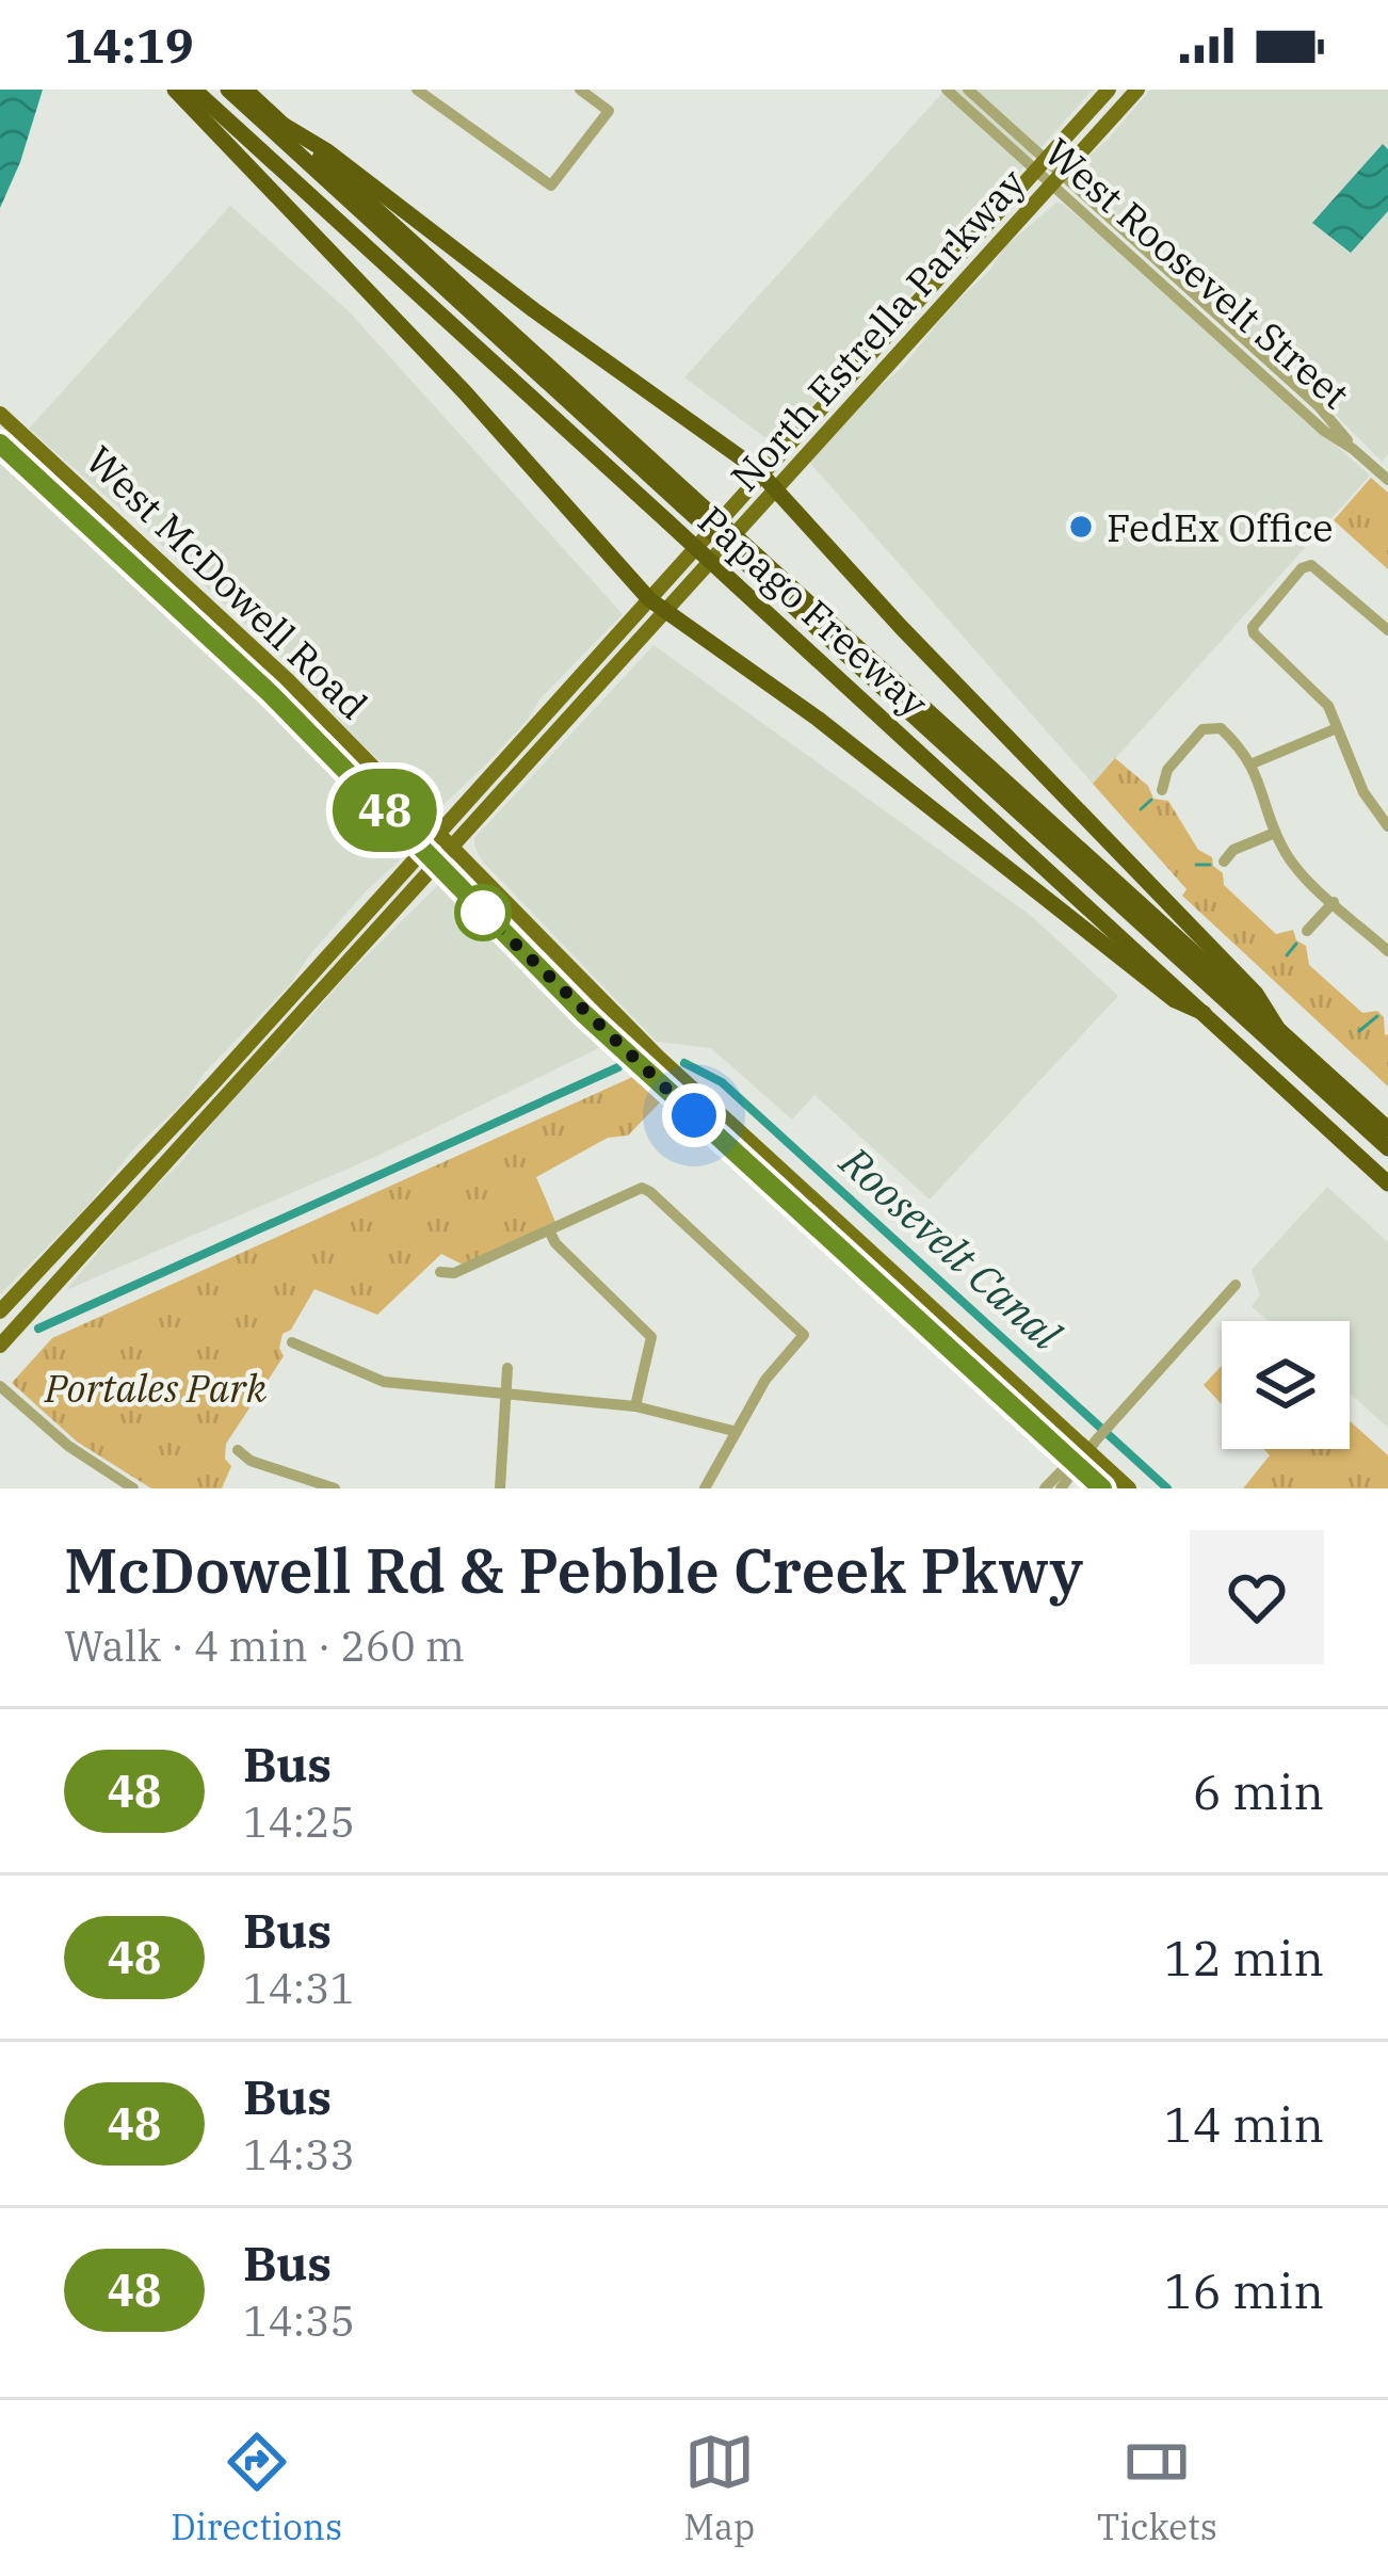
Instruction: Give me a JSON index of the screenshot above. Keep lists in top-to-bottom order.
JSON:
{
  "streets": {
    "highway": ["Papago Freeway"],
    "main road": ["North Estrella Parkway", "West McDowell Road"],
    "street": ["West Roosevelt Street"]
  },
  "crossings": [
    ["West Roosevelt Street", "North Estrella Parkway"]
  ],
  "water": ["Roosevelt Canal"],
  "parks": ["Portales Park"],
  "places": ["FedEx Office"],
  "lines": ["bus line 48"],
  "page": {
    "status": "14:19",
    "on_map": "48",
    "heading": ["McDowell Rd & Pebble Creek Pkwy", "Walk · 4 min · 260 m"],
    "list": [
      {
        "mark": "48",
        "name": "Bus",
        "note": "14:25",
        "value": "6 min"
      },
      {
        "mark": "48",
        "name": "Bus",
        "note": "14:31",
        "value": "12 min"
      },
      {
        "mark": "48",
        "name": "Bus",
        "note": "14:33",
        "value": "14 min"
      },
      {
        "mark": "48",
        "name": "Bus",
        "note": "14:35",
        "value": "16 min"
      }
    ],
    "tabs": ["Directions", "Map", "Tickets"]
  }
}
